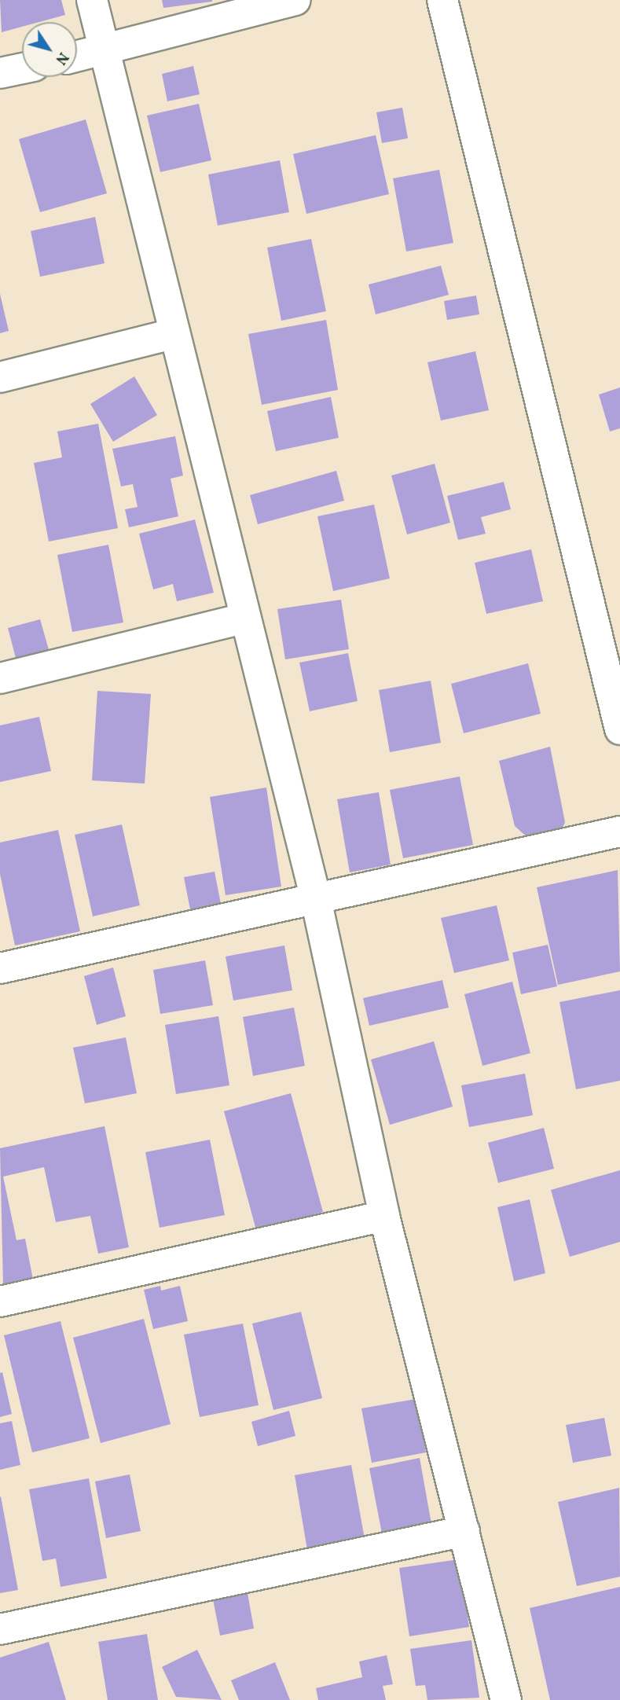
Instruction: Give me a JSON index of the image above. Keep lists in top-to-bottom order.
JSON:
{
  "north": "bottom right"
}
